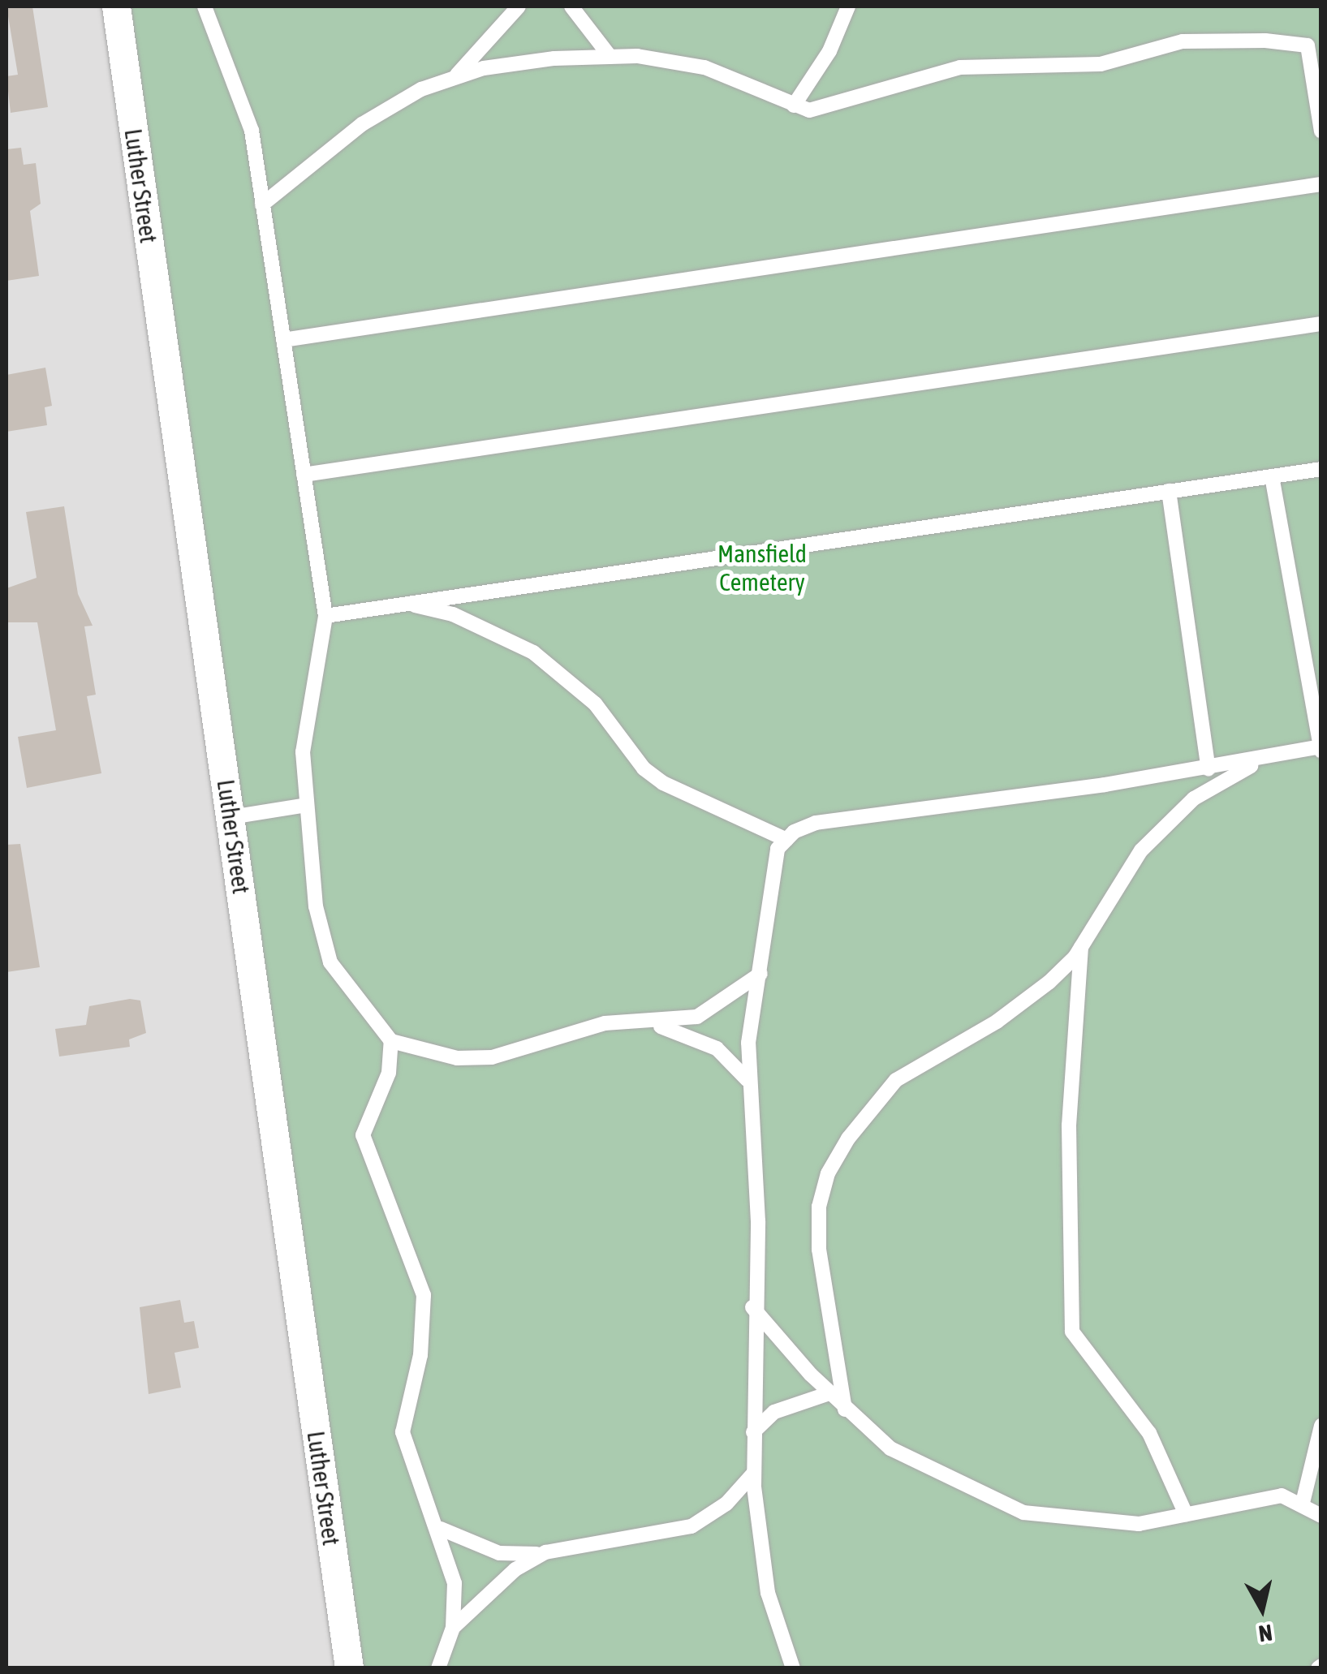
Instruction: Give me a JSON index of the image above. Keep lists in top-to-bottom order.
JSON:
{
  "streets": {
    "street": ["Luther Street"]
  },
  "parks": ["Mansfield Cemetery"],
  "north": "bottom"
}
